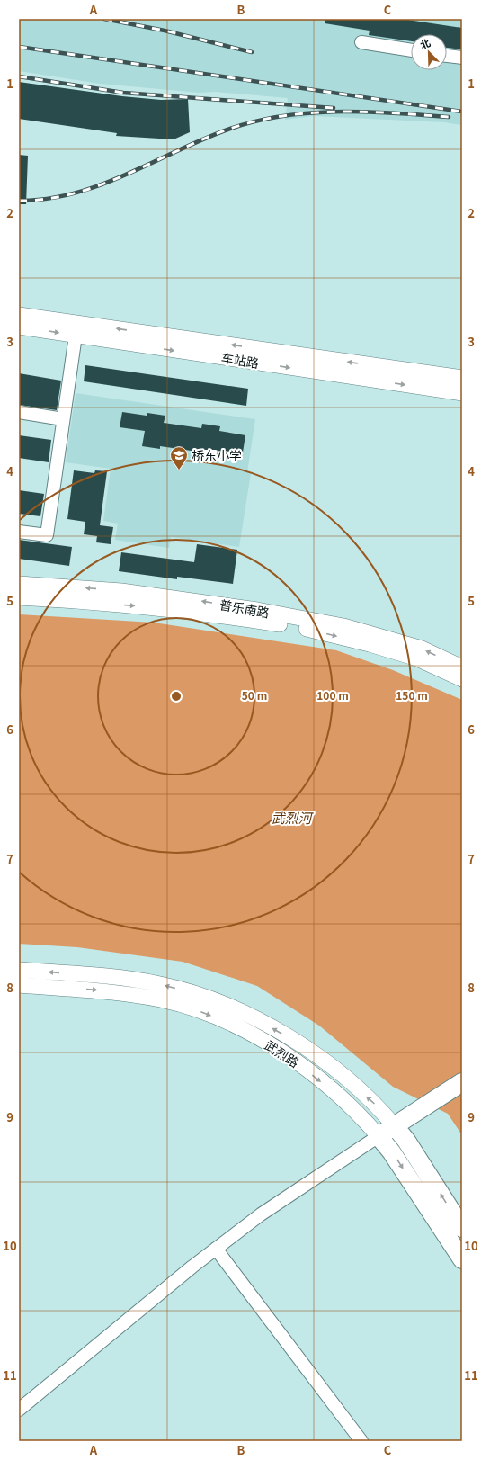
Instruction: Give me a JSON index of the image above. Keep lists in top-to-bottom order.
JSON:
{
  "streets": {
    "highway": ["武烈路"],
    "main road": ["车站路", "普乐南路"]
  },
  "water": ["武烈河"],
  "places": {
    "school or university": ["桥东小学"]
  },
  "north": "top left",
  "grid": {
    "columns": ["A", "B", "C"],
    "rows": [
      "1",
      "2",
      "3",
      "4",
      "5",
      "6",
      "7",
      "8",
      "9",
      "10",
      "11"
    ]
  },
  "rings": ["50 m", "100 m", "150 m"]
}
